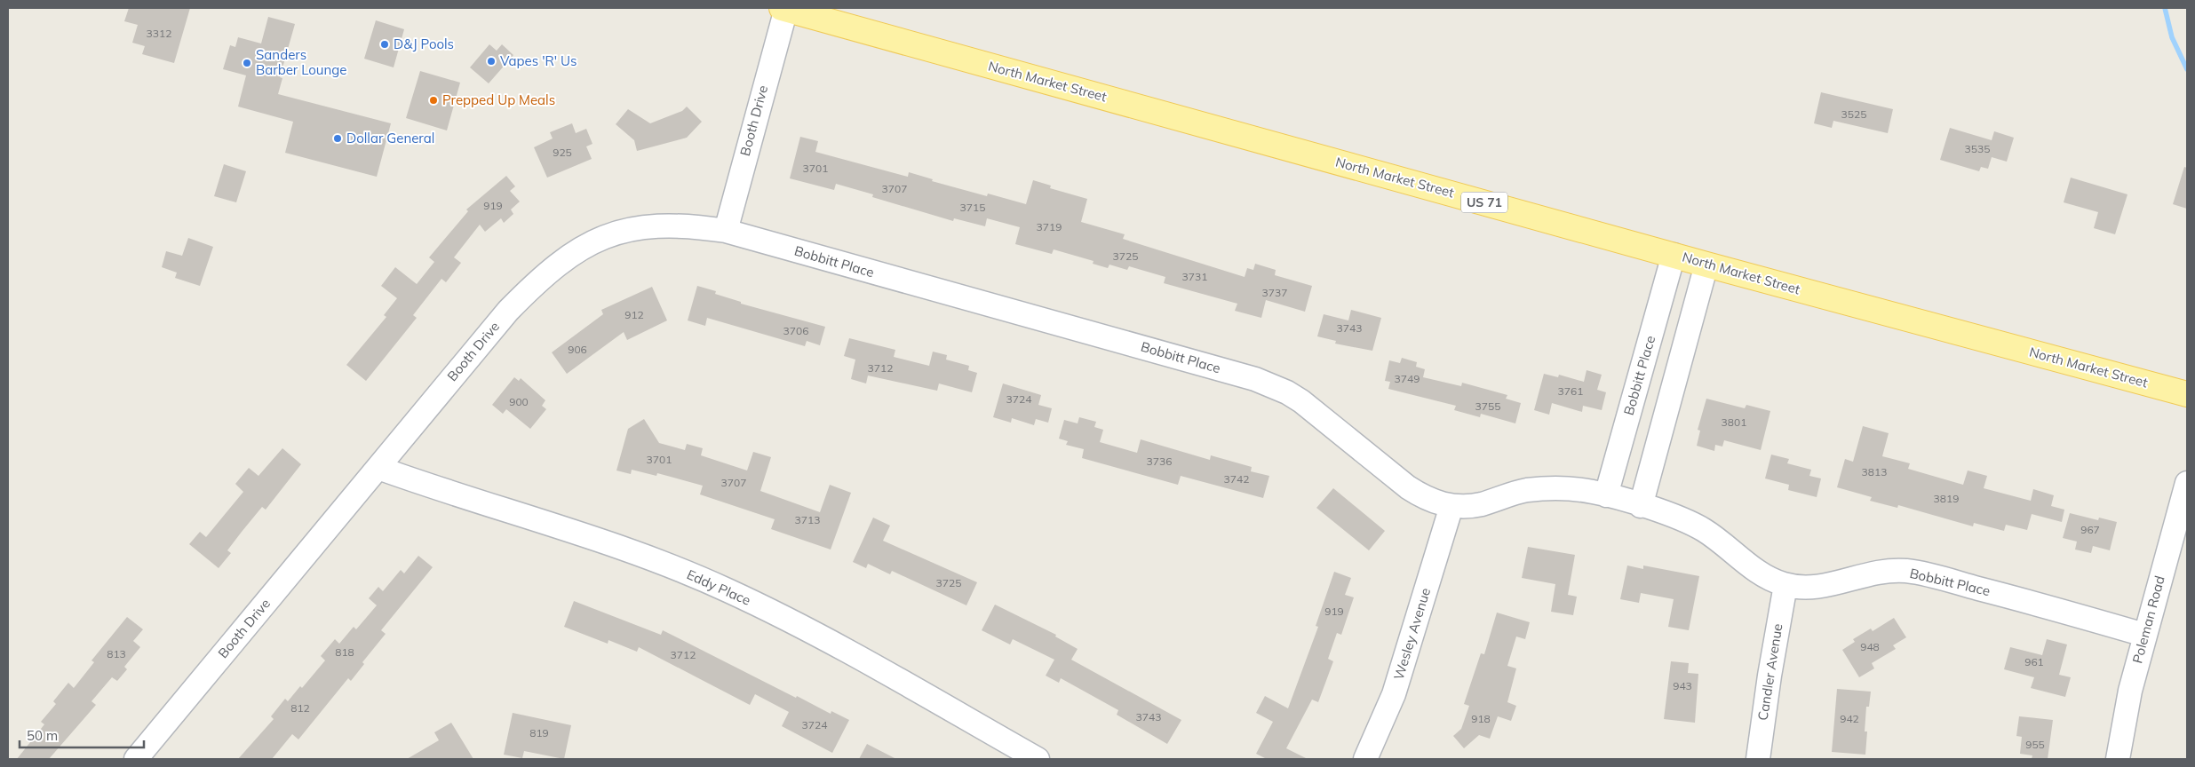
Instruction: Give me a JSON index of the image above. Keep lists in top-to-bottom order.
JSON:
{
  "streets": {
    "main road": ["North Market Street", "US 71"],
    "street": [
      "Booth Drive",
      "Bobbitt Place",
      "Eddy Place",
      "Poleman Road",
      "Wesley Avenue",
      "Candler Avenue"
    ]
  },
  "crossings": [
    ["North Market Street", "Booth Drive"],
    ["North Market Street", "Bobbitt Place"],
    ["Booth Drive", "Bobbitt Place"],
    ["Booth Drive", "Eddy Place"],
    ["Bobbitt Place", "Poleman Road"],
    ["Bobbitt Place", "Wesley Avenue"],
    ["Bobbitt Place", "Candler Avenue"]
  ],
  "places": [
    "D&J Pools",
    "Vapes 'R' Us",
    "Sanders Barber Lounge",
    "Prepped Up Meals",
    "Dollar General"
  ],
  "house_numbers": [
    "3312",
    "3525",
    "3535",
    "925",
    "3701",
    "3707",
    "919",
    "3715",
    "3719",
    "3725",
    "3731",
    "3737",
    "912",
    "3743",
    "3706",
    "906",
    "3712",
    "3749",
    "3761",
    "3724",
    "900",
    "3755",
    "3801",
    "3701",
    "3736",
    "3813",
    "3742",
    "3707",
    "3819",
    "3713",
    "967",
    "3725",
    "919",
    "948",
    "818",
    "813",
    "3712",
    "961",
    "943",
    "812",
    "3743",
    "918",
    "942",
    "3724",
    "819",
    "955"
  ],
  "scale_bar": "50 m"
}
